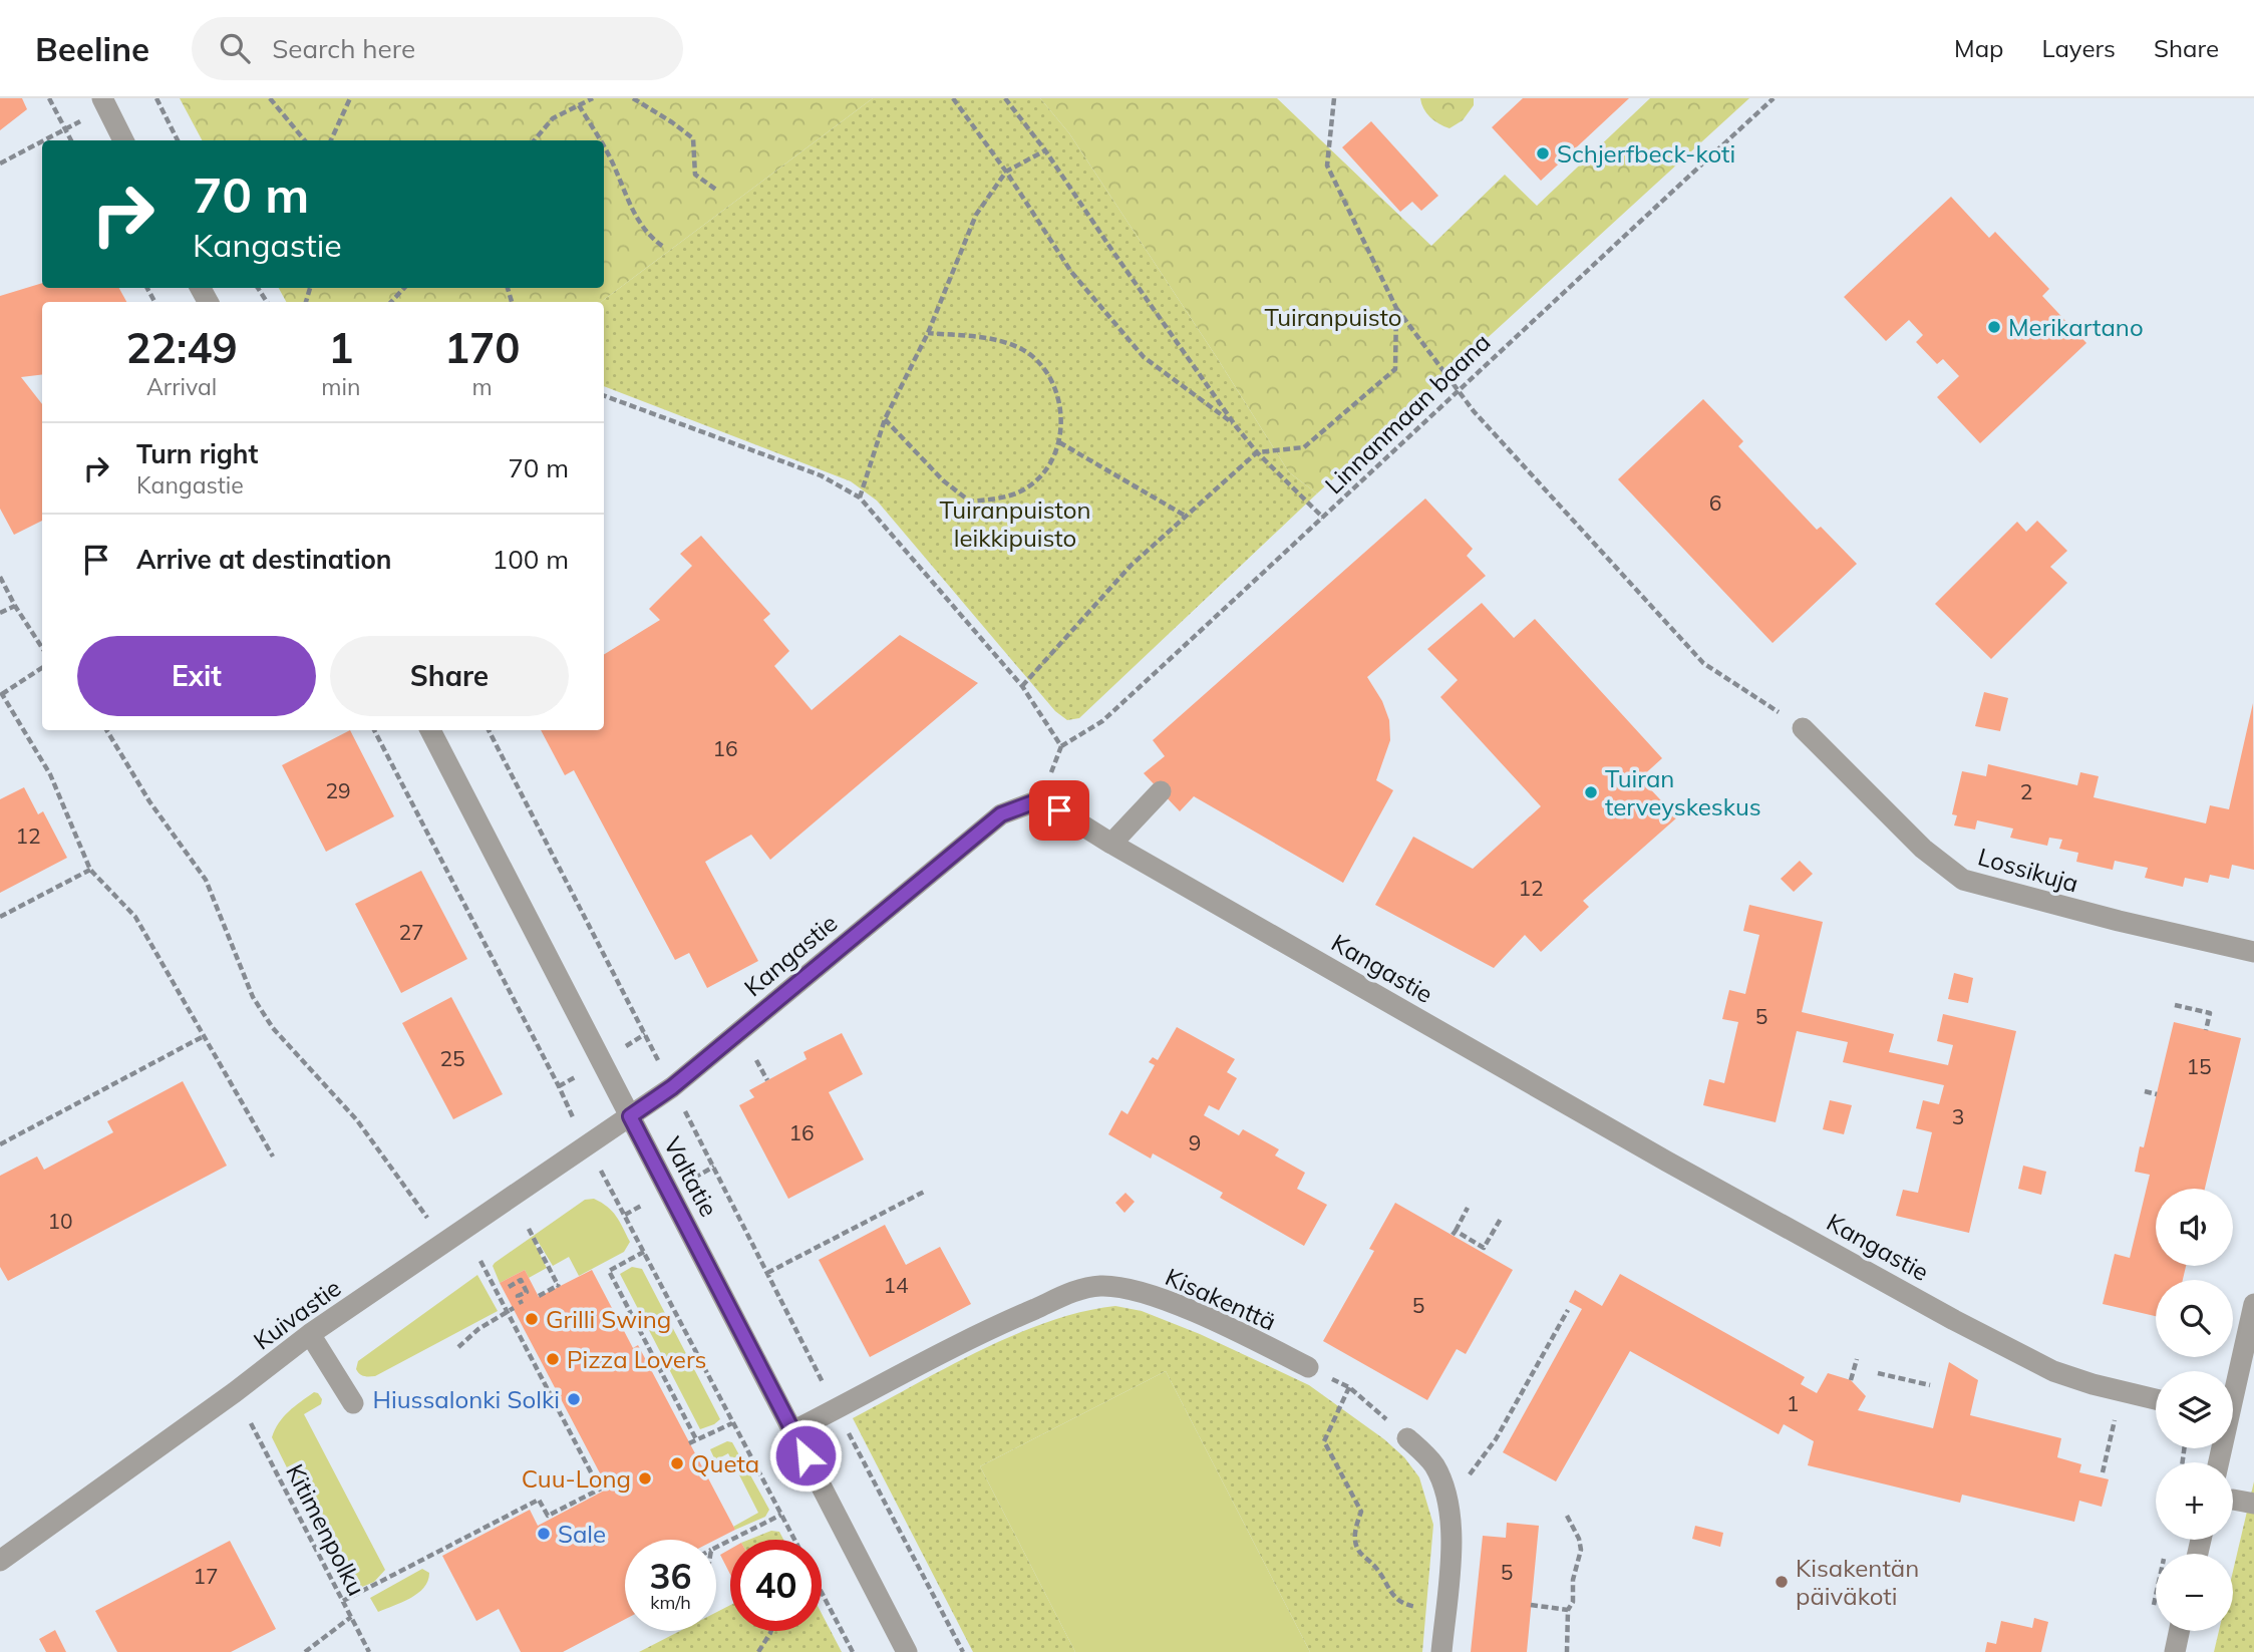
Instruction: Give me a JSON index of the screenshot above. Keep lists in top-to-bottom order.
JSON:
{
  "streets": {
    "street": [
      "Lossikuja",
      "Kangastie",
      "Valtatie",
      "Kisakenttä",
      "Kuivastie"
    ],
    "path": ["Linnanmaan baana", "Kitimenpolku"]
  },
  "crossings": [
    ["Kangastie", "Valtatie"],
    ["Kangastie", "Kuivastie"],
    ["Valtatie", "Kisakenttä"],
    ["Valtatie", "Kuivastie"]
  ],
  "parks": ["Tuiranpuisto", "Tuiranpuiston leikkipuisto"],
  "places": [
    "Schjerfbeck-koti",
    "Merikartano",
    "Tuiran terveyskeskus",
    "Grilli Swing",
    "Pizza Lovers",
    "Hiussalonki Solki",
    "Queta",
    "Cuu-Long",
    "Sale",
    "Kisakentän päiväkoti"
  ],
  "house_numbers": [
    "6",
    "16",
    "29",
    "2",
    "12",
    "12",
    "27",
    "5",
    "25",
    "15",
    "3",
    "16",
    "9",
    "10",
    "14",
    "5",
    "1",
    "5",
    "17"
  ],
  "page": {
    "header": "Beeline",
    "search": "Search here",
    "nav": ["Map", "Layers", "Share"],
    "turn": ["70 m", "Kangastie"],
    "eta": [
      "22:49",
      "Arrival",
      "1",
      "min",
      "170",
      "m"
    ],
    "list": [
      {
        "name": "Turn right",
        "note": "Kangastie",
        "value": "70 m"
      },
      {
        "name": "Arrive at destination",
        "value": "100 m"
      }
    ],
    "buttons": ["Exit", "Share"],
    "map_buttons": ["+", "−"],
    "speed": "36 km/h",
    "limit": "40"
  }
}
